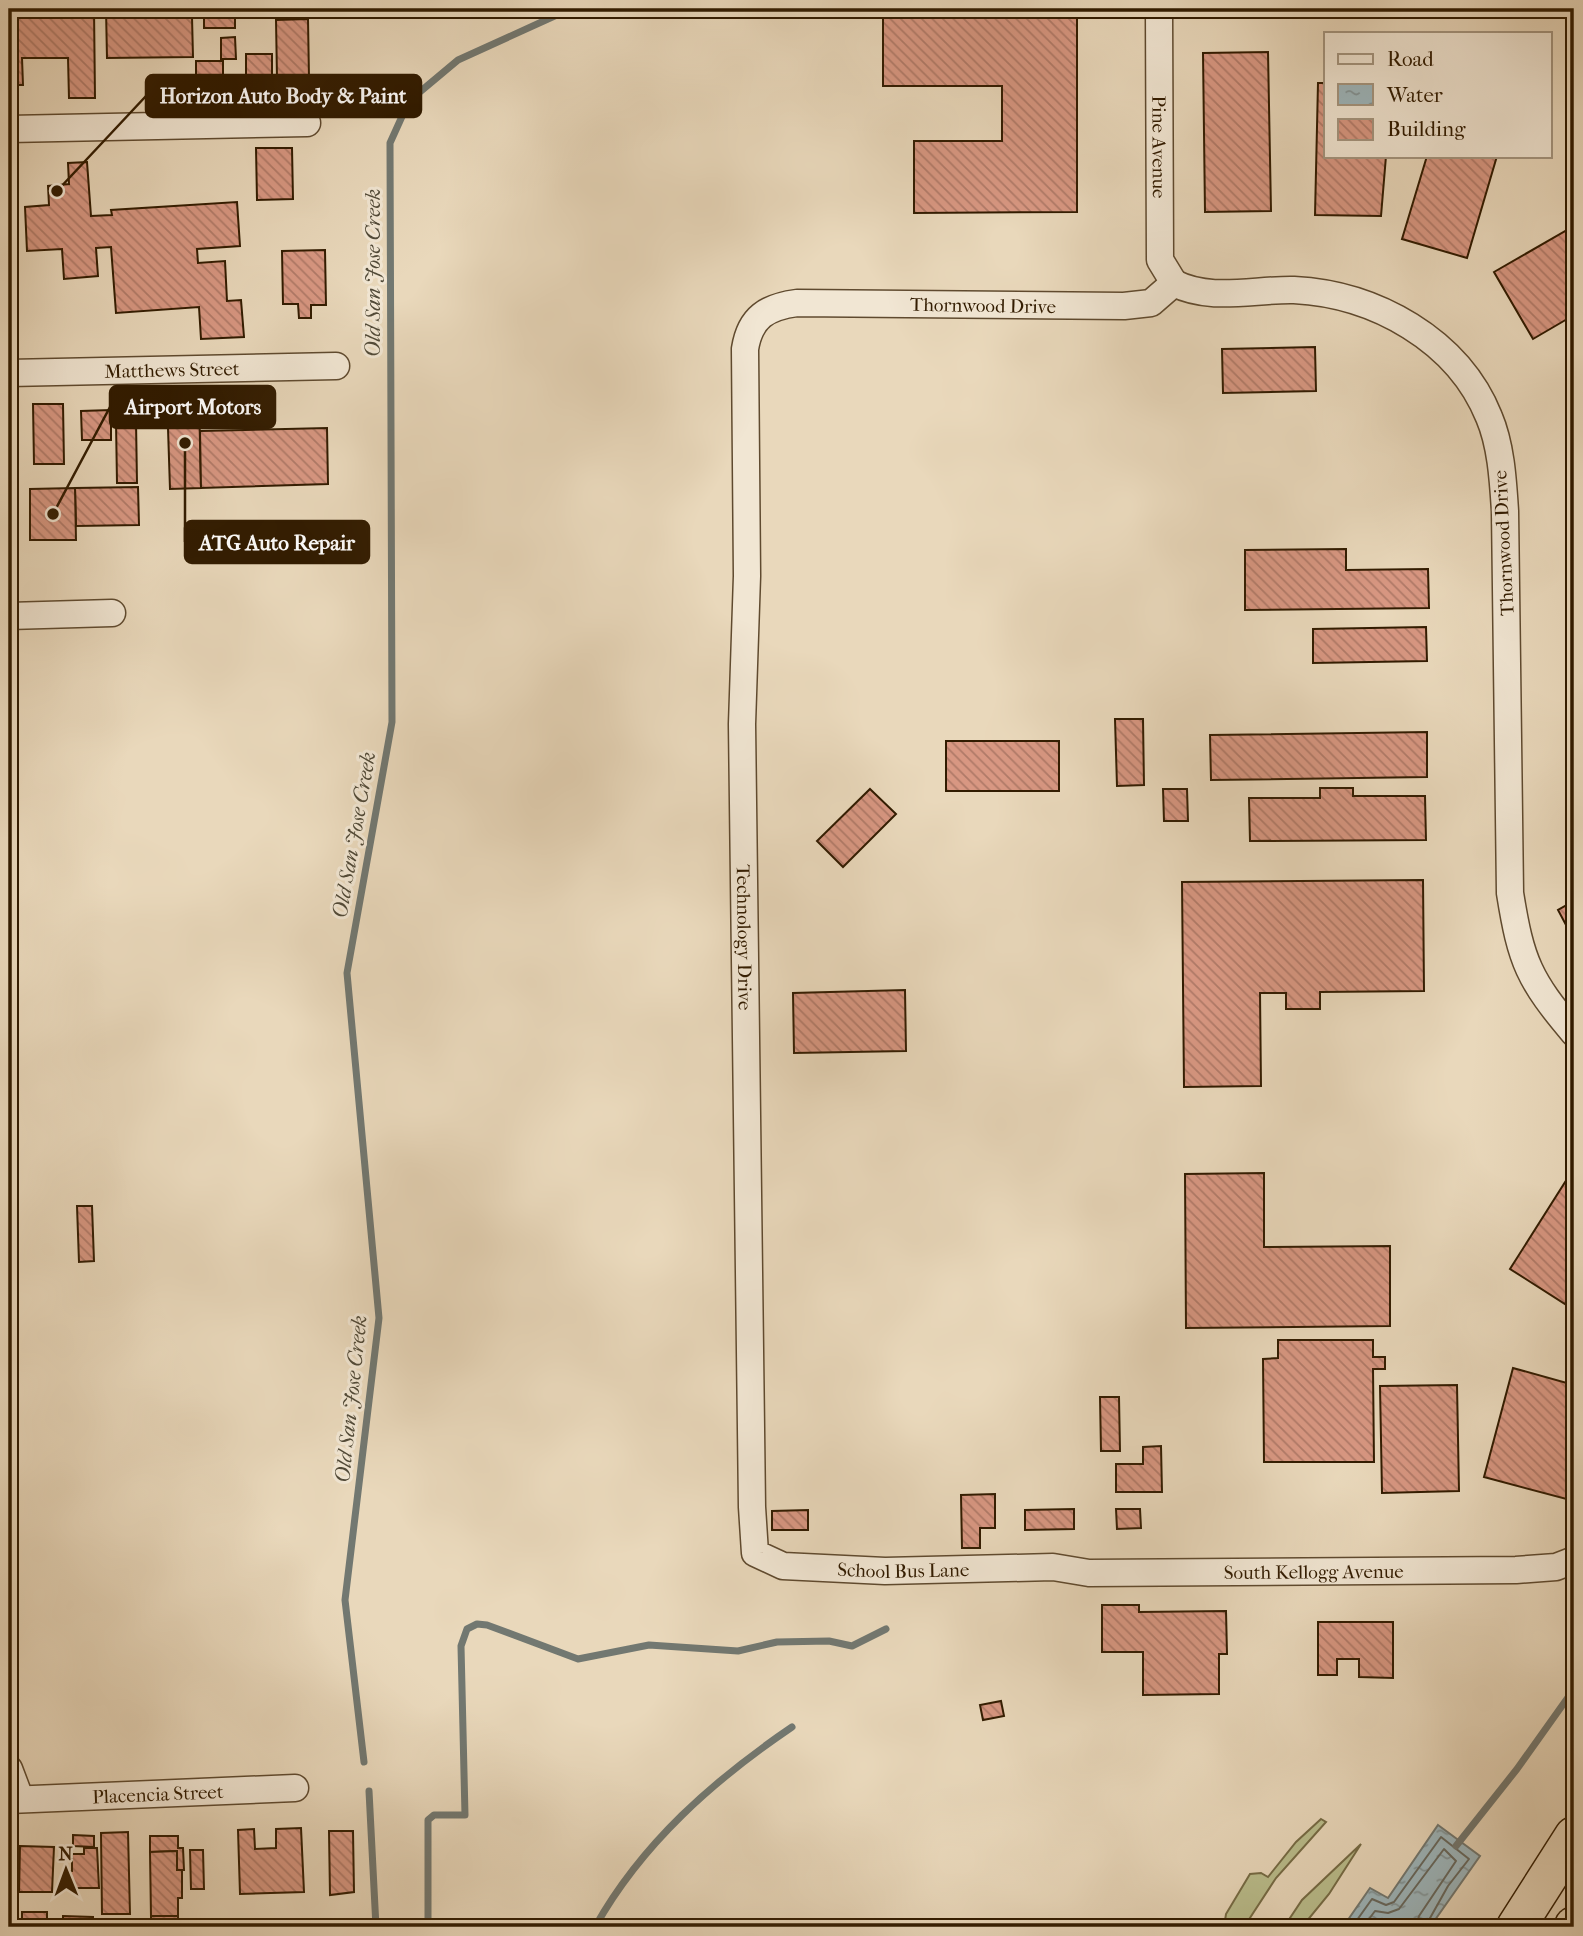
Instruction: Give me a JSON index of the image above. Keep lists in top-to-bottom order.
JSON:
{
  "streets": {
    "street": [
      "Pine Avenue",
      "Thornwood Drive",
      "Matthews Street",
      "Technology Drive",
      "School Bus Lane",
      "South Kellogg Avenue",
      "Placencia Street"
    ]
  },
  "crossings": [
    ["Pine Avenue", "Thornwood Drive"],
    ["Thornwood Drive", "Technology Drive"],
    ["Technology Drive", "School Bus Lane"],
    ["School Bus Lane", "South Kellogg Avenue"]
  ],
  "water": ["Old San Jose Creek"],
  "places": ["Horizon Auto Body & Paint", "ATG Auto Repair", "Airport Motors"],
  "legend": ["Road", "Water", "Building"],
  "north": "top"
}
